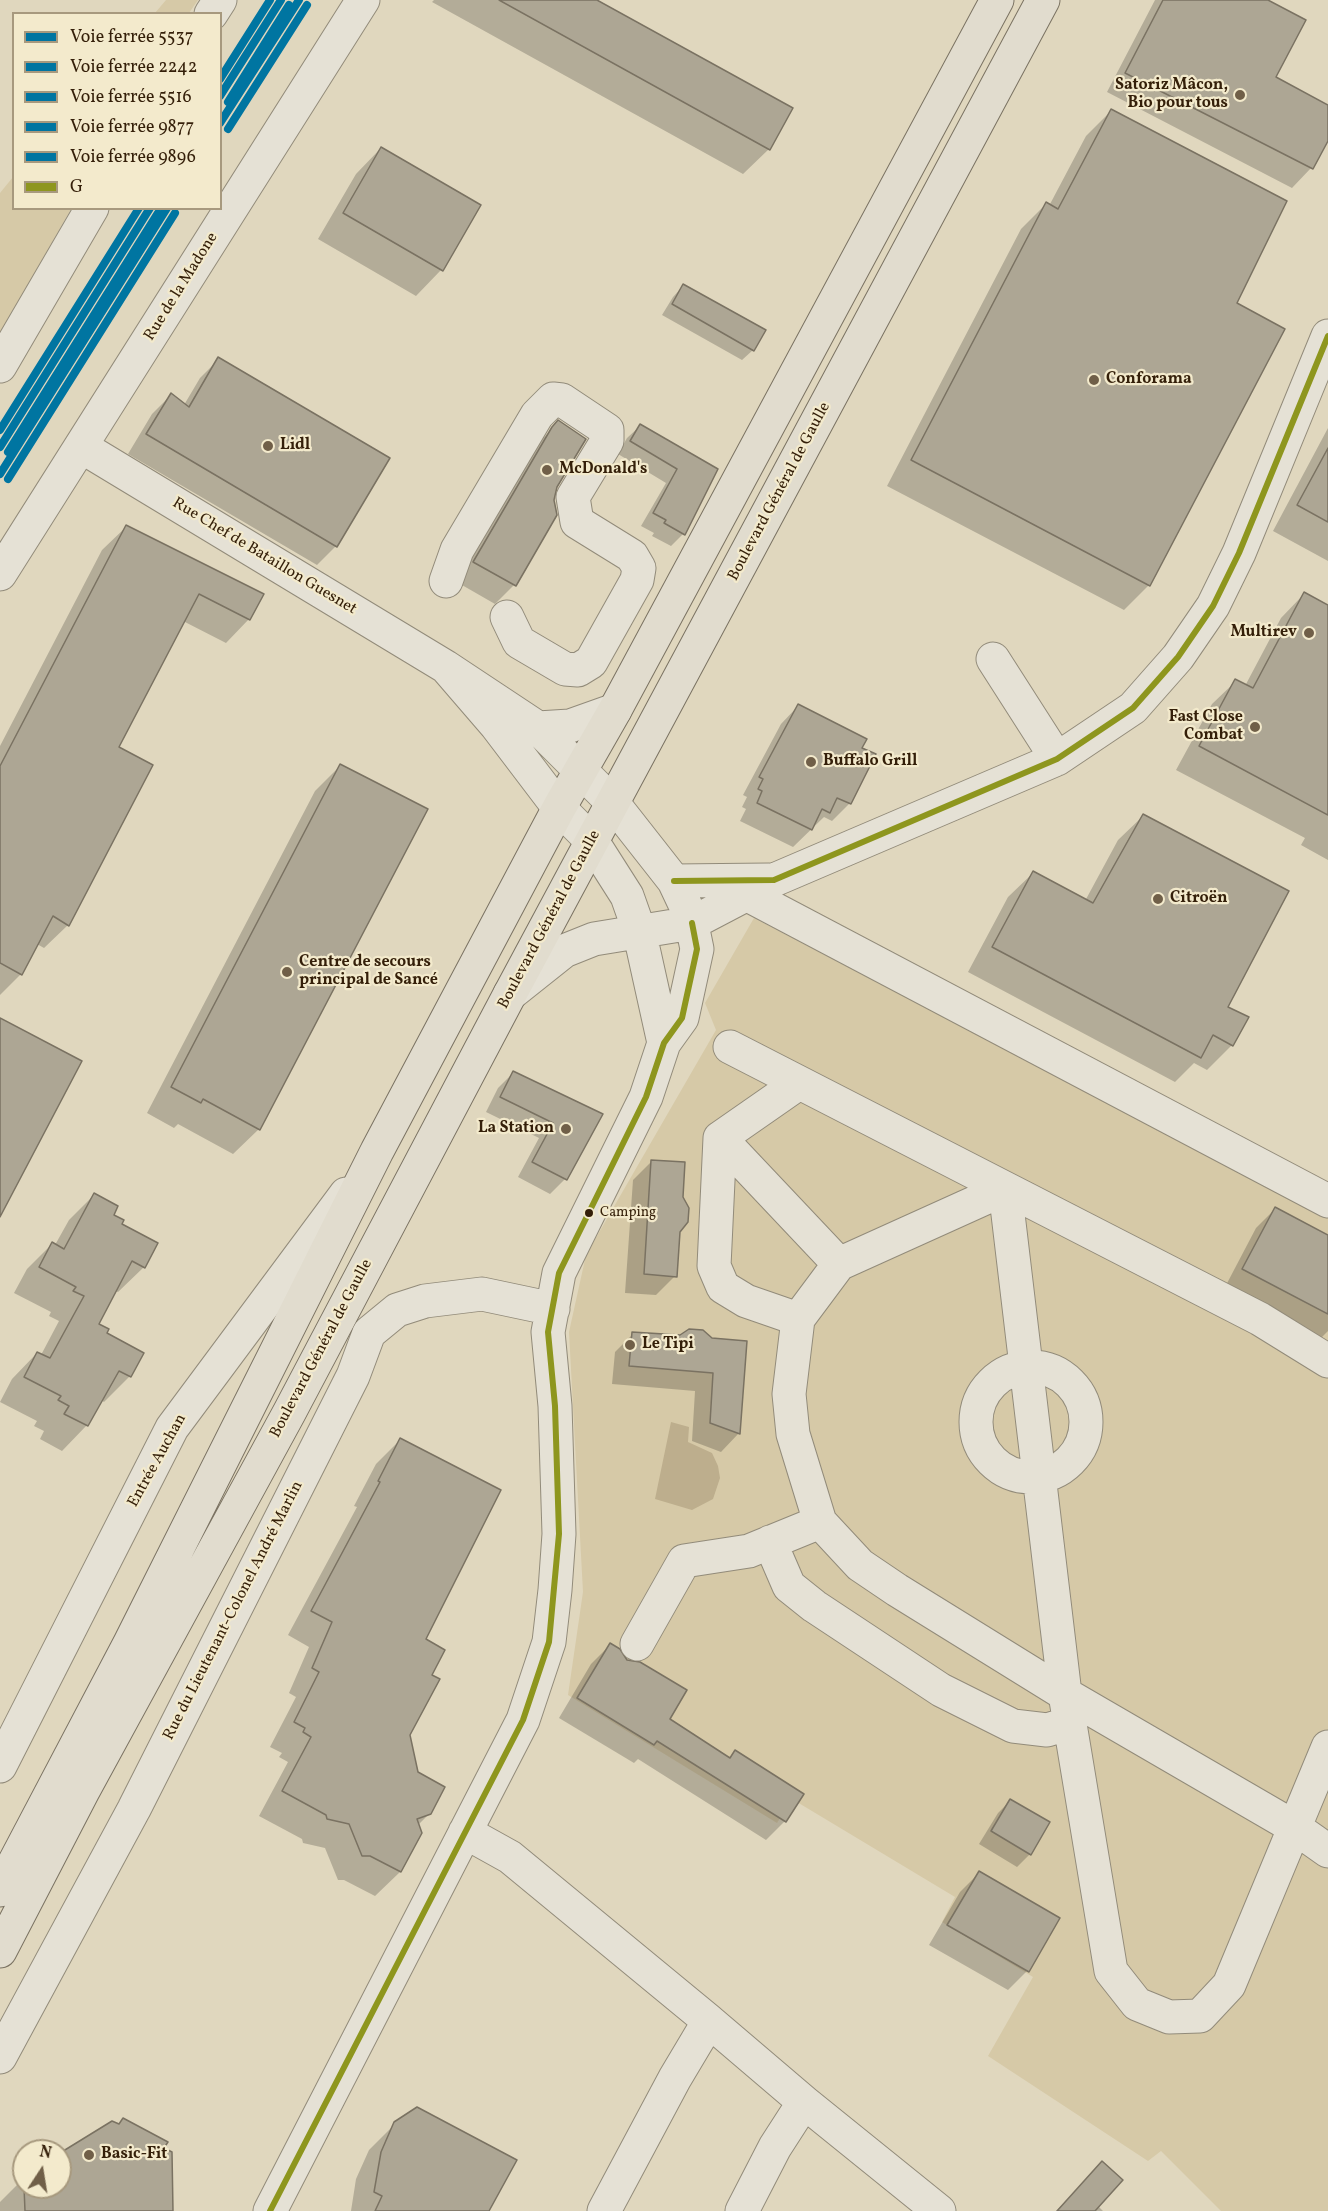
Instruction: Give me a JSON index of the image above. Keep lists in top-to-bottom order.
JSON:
{
  "streets": {
    "main road": ["Boulevard Général de Gaulle"],
    "street": [
      "Rue de la Madone",
      "Rue Chef de Bataillon Guesnet",
      "Entrée Auchan",
      "Rue du Lieutenant-Colonel André Marlin"
    ]
  },
  "crossings": [
    ["Rue de la Madone", "Rue Chef de Bataillon Guesnet"],
    ["Boulevard Général de Gaulle", "Rue Chef de Bataillon Guesnet"]
  ],
  "places": [
    "Satoriz Mâcon, Bio pour tous",
    "Conforama",
    "Lidl",
    "McDonald's",
    "Multirev",
    "Fast Close Combat",
    "Buffalo Grill",
    "Citroën",
    "Centre de secours principal de Sancé",
    "La Station",
    "Camping",
    "Le Tipi",
    "Basic-Fit"
  ],
  "lines": [
    "rail line 5537",
    "rail line 2242",
    "rail line 9896",
    "rail line 5516",
    "rail line 9877",
    "transit line G"
  ],
  "legend": [
    "Voie ferrée 5537",
    "Voie ferrée 2242",
    "Voie ferrée 5516",
    "Voie ferrée 9877",
    "Voie ferrée 9896",
    "G"
  ],
  "north": "top"
}
